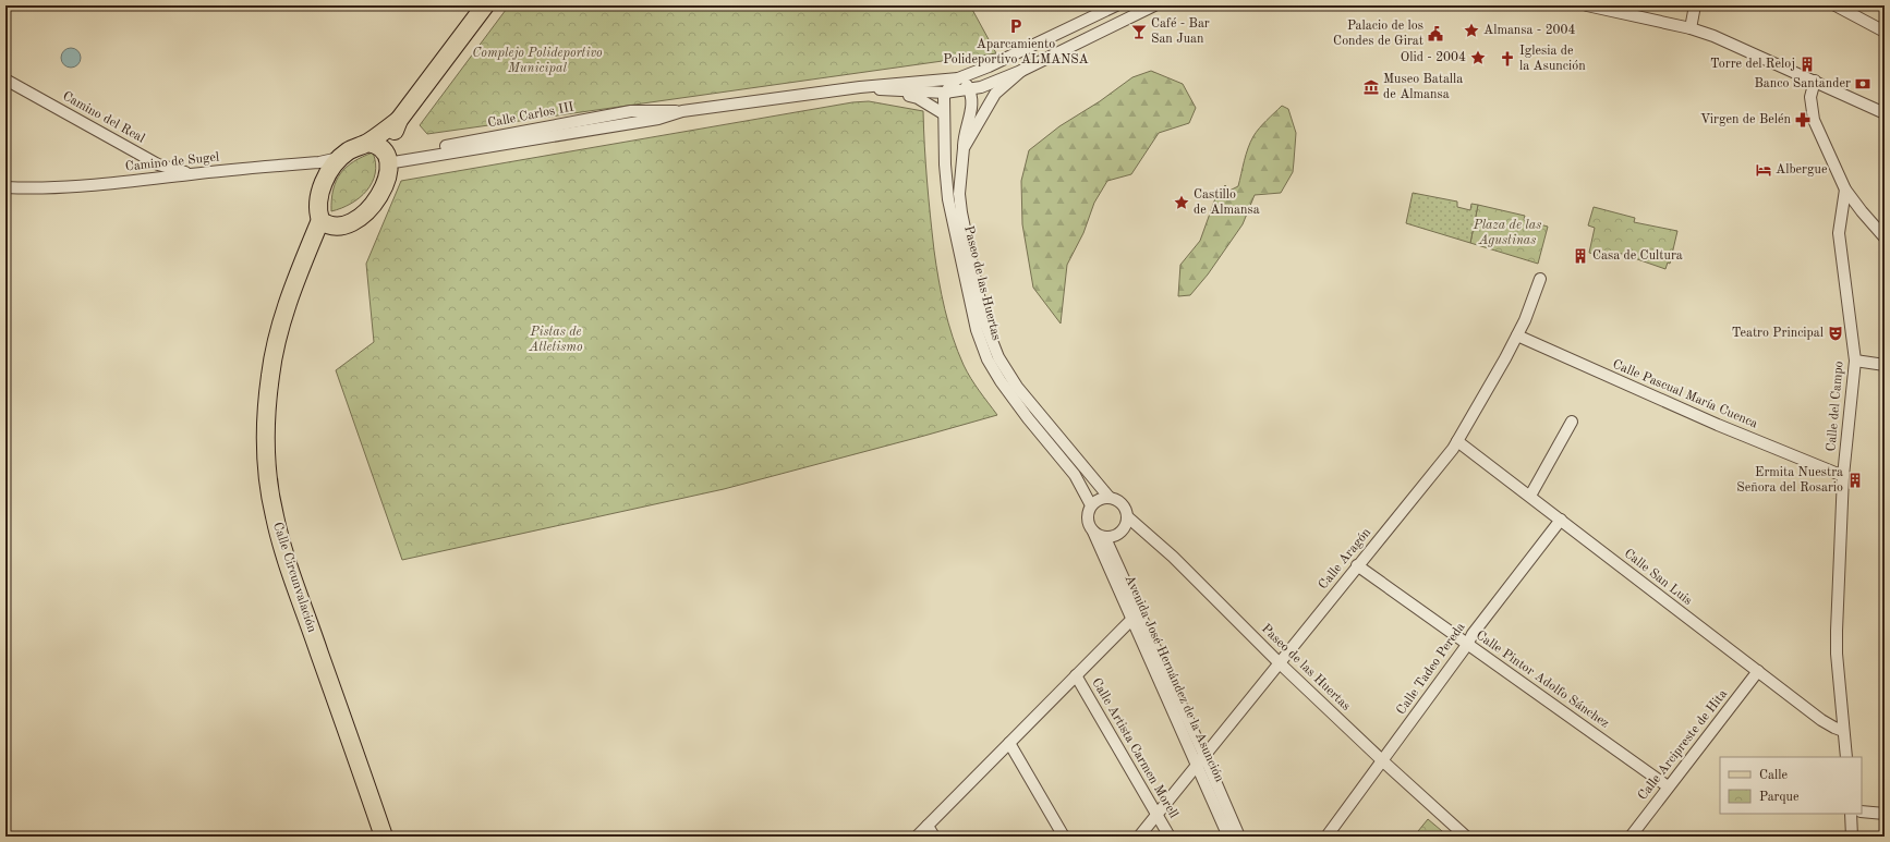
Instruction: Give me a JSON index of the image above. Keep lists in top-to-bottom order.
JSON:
{
  "streets": {
    "main road": ["Calle Circunvalación"],
    "street": [
      "Calle Carlos III",
      "Camino del Real",
      "Camino de Sugel",
      "Paseo de las Huertas",
      "Calle Pascual María Cuenca",
      "Calle del Campo",
      "Calle Aragón",
      "Calle San Luis",
      "Calle Tadeo Pereda",
      "Avenida José Hernández de la Asunción",
      "Calle Pintor Adolfo Sánchez",
      "Calle Arcipreste de Hita",
      "Calle Artista Carmen Morell"
    ]
  },
  "crossings": [
    ["Calle Carlos III", "Camino de Sugel"],
    ["Calle Carlos III", "Paseo de las Huertas"],
    ["Calle Carlos III", "Calle Circunvalación"],
    ["Camino del Real", "Camino de Sugel"],
    ["Camino de Sugel", "Calle Circunvalación"],
    ["Paseo de las Huertas", "Calle Aragón"],
    ["Paseo de las Huertas", "Calle Tadeo Pereda"],
    ["Paseo de las Huertas", "Avenida José Hernández de la Asunción"],
    ["Calle Pascual María Cuenca", "Calle del Campo"],
    ["Calle Pascual María Cuenca", "Calle Aragón"],
    ["Calle del Campo", "Calle San Luis"],
    ["Calle Aragón", "Calle San Luis"],
    ["Calle Aragón", "Avenida José Hernández de la Asunción"],
    ["Calle Aragón", "Calle Pintor Adolfo Sánchez"],
    ["Calle Aragón", "Calle Artista Carmen Morell"],
    ["Calle San Luis", "Calle Tadeo Pereda"],
    ["Calle San Luis", "Calle Arcipreste de Hita"],
    ["Calle Tadeo Pereda", "Calle Pintor Adolfo Sánchez"],
    ["Calle Pintor Adolfo Sánchez", "Calle Arcipreste de Hita"]
  ],
  "parks": ["Complejo Polideportivo Municipal", "Plaza de las Agustinas", "Pistas de Atletismo"],
  "places": {
    "parking": ["Aparcamiento Polideportivo ALMANSA"],
    "place": ["Almansa - 2004", "Olid - 2004", "Castillo de Almansa"],
    "bar": ["Café - Bar San Juan"],
    "public building": ["Palacio de los Condes de Girat"],
    "church": ["Iglesia de la Asunción"],
    "building": ["Torre del Reloj", "Casa de Cultura", "Ermita Nuestra Señora del Rosario"],
    "bank": ["Banco Santander"],
    "museum": ["Museo Batalla de Almansa"],
    "pharmacy": ["Virgen de Belén"],
    "hotel": ["Albergue"],
    "theatre": ["Teatro Principal"]
  },
  "legend": ["Calle", "Parque"]
}
